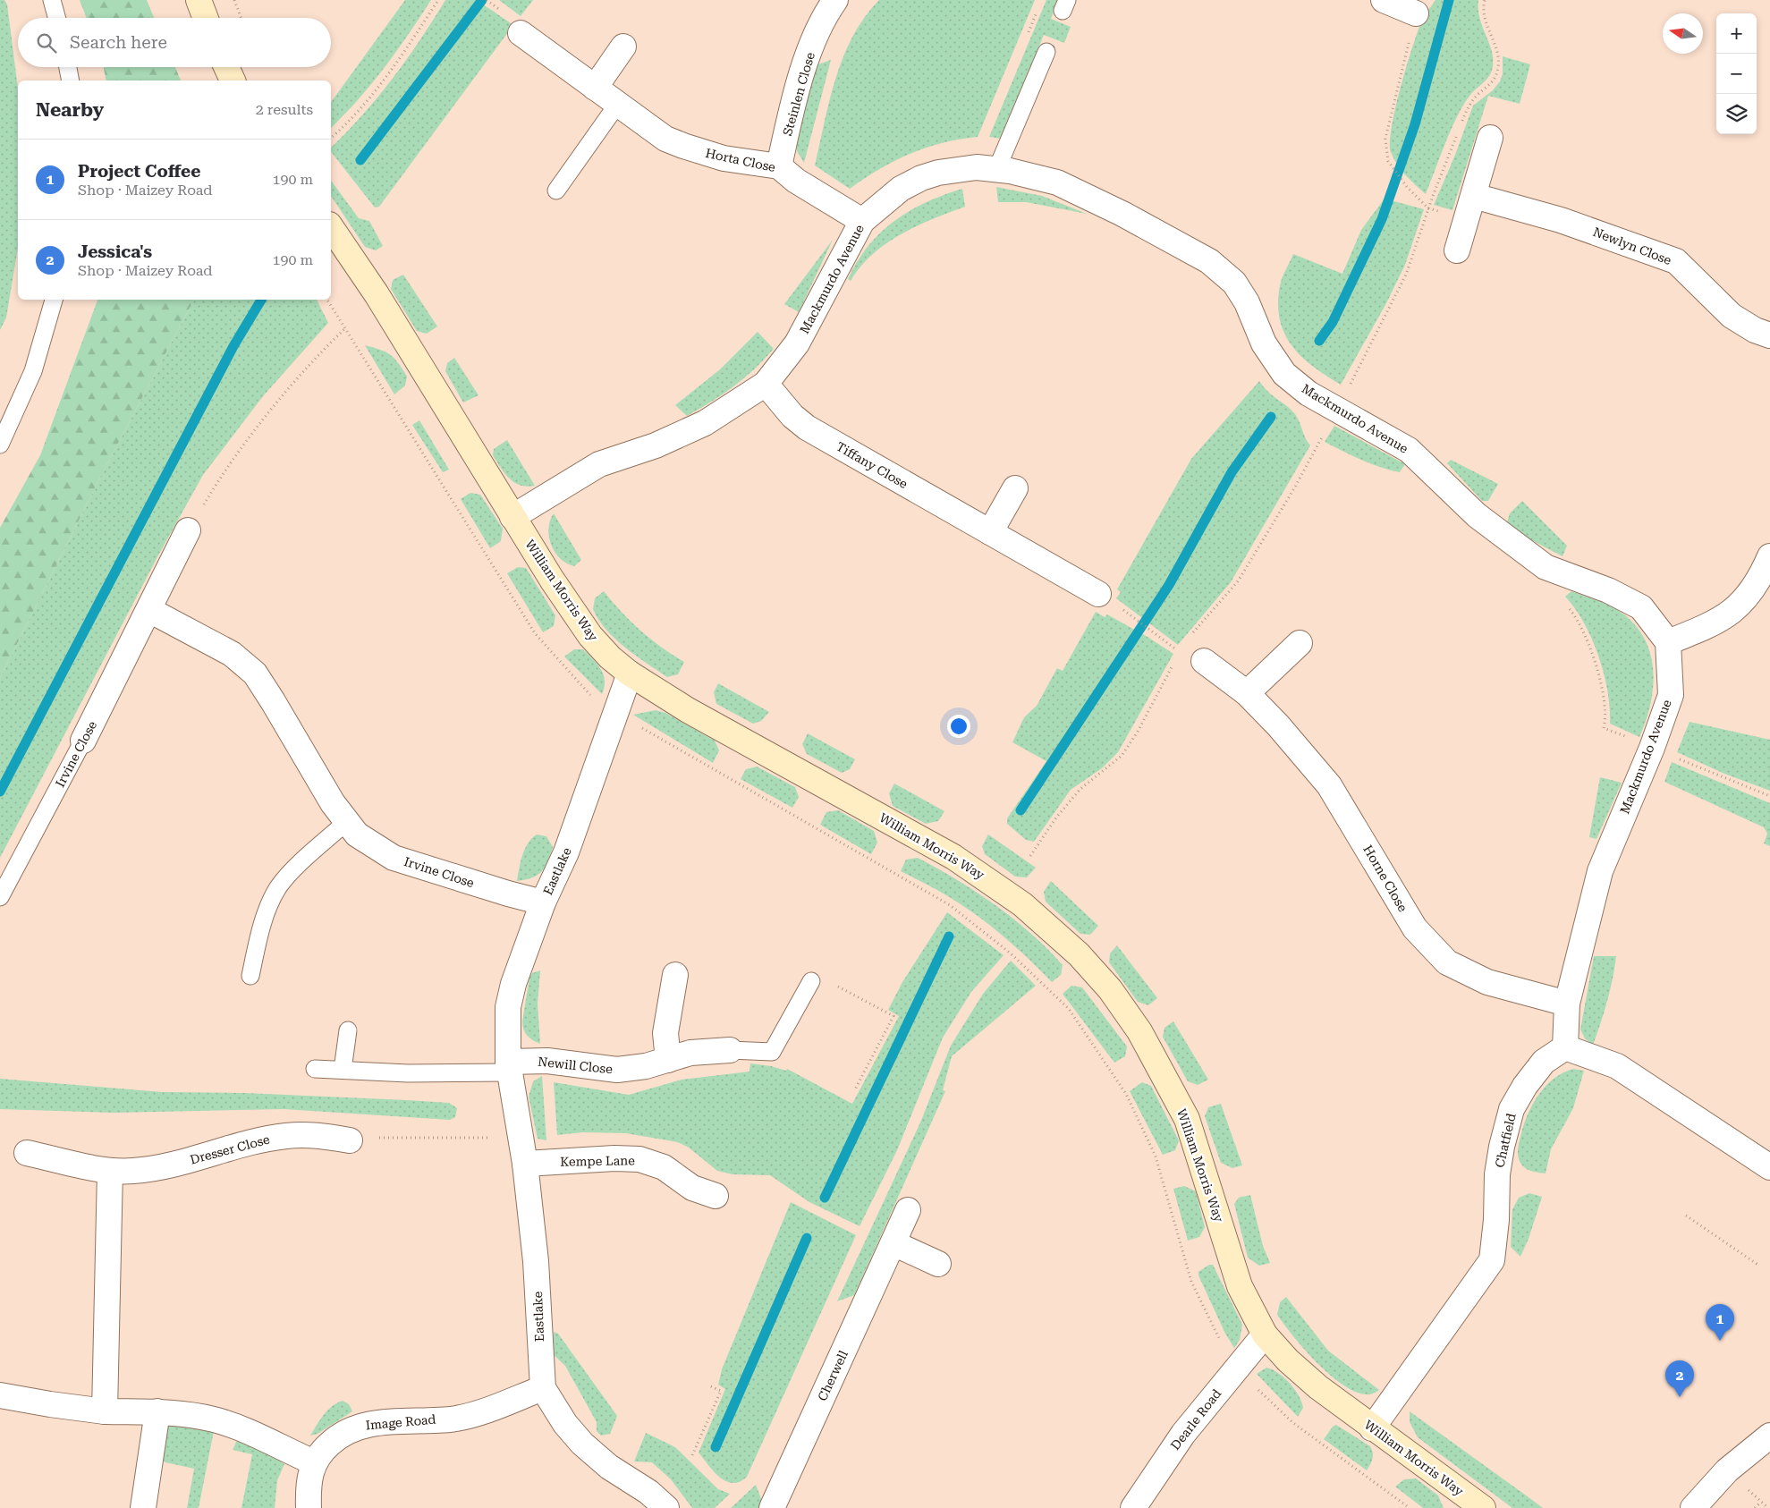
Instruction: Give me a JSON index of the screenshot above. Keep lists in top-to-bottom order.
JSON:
{
  "streets": {
    "street": [
      "Steinlen Close",
      "Horta Close",
      "Newlyn Close",
      "Mackmurdo Avenue",
      "Tiffany Close",
      "William Morris Way",
      "Irvine Close",
      "Eastlake",
      "Horne Close",
      "Newill Close",
      "Chatfield",
      "Dresser Close",
      "Kempe Lane",
      "Cherwell",
      "Dearle Road",
      "Image Road"
    ]
  },
  "crossings": [
    ["Steinlen Close", "Horta Close"],
    ["Horta Close", "Mackmurdo Avenue"],
    ["Mackmurdo Avenue", "Tiffany Close"],
    ["Mackmurdo Avenue", "William Morris Way"],
    ["Mackmurdo Avenue", "Horne Close"],
    ["Mackmurdo Avenue", "Chatfield"],
    ["William Morris Way", "Eastlake"],
    ["William Morris Way", "Chatfield"],
    ["William Morris Way", "Dearle Road"],
    ["Irvine Close", "Eastlake"],
    ["Eastlake", "Newill Close"],
    ["Eastlake", "Kempe Lane"],
    ["Eastlake", "Image Road"]
  ],
  "north": "left",
  "page": {
    "map_buttons": ["+", "−"],
    "search": "Search here",
    "heading": ["Nearby", "2 results"],
    "list": [
      {
        "mark": "1",
        "name": "Project Coffee",
        "note": "Shop · Maizey Road",
        "value": "190 m"
      },
      {
        "mark": "2",
        "name": "Jessica's",
        "note": "Shop · Maizey Road",
        "value": "190 m"
      }
    ],
    "pins": ["1", "2"]
  }
}
